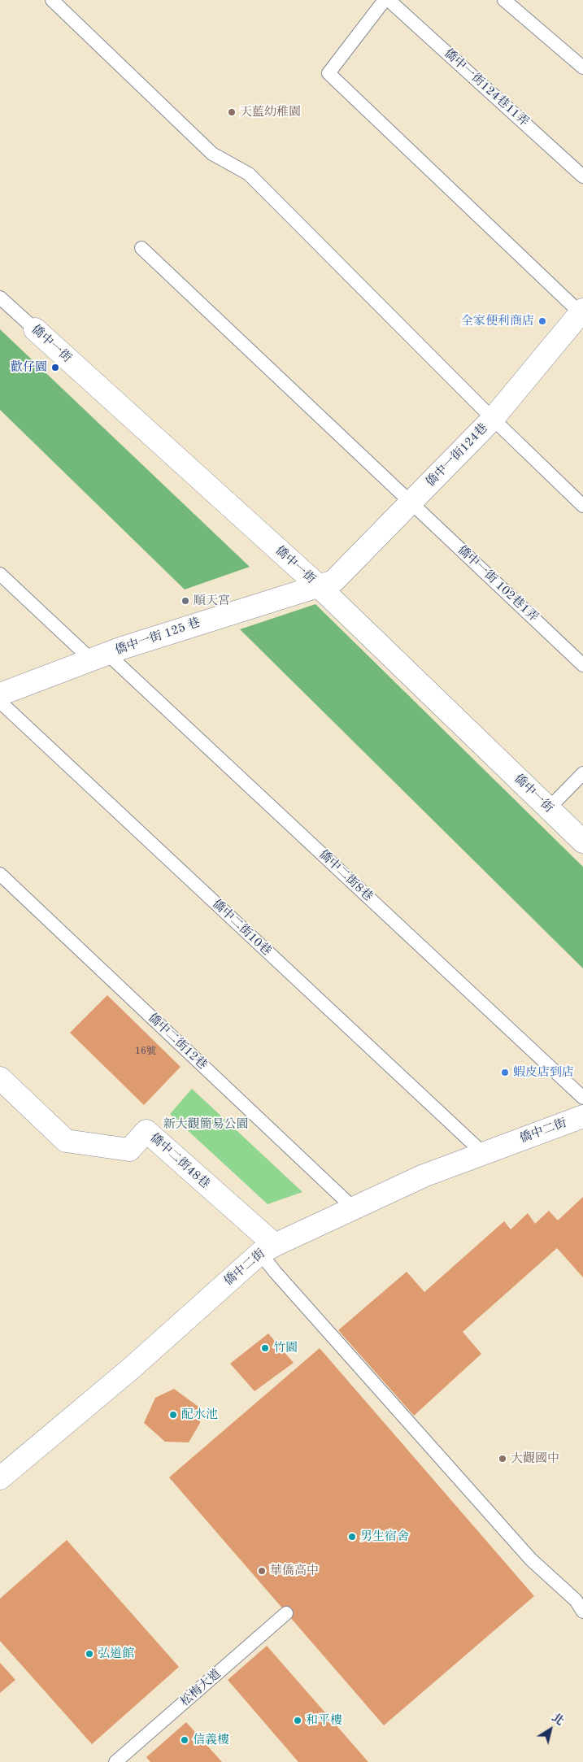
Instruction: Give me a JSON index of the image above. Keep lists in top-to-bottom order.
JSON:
{
  "streets": {
    "street": [
      "僑中一街",
      "僑中一街124巷",
      "僑中一街 125 巷",
      "僑中二街",
      "僑中二街48巷"
    ],
    "lane": [
      "僑中一街124巷11弄",
      "僑中一街 102巷1弄",
      "僑中二街8巷",
      "僑中二街10巷",
      "僑中二街12巷",
      "松梅大道"
    ]
  },
  "crossings": [
    ["僑中一街", "僑中一街124巷"],
    ["僑中一街", "僑中一街 125 巷"],
    ["僑中一街124巷", "僑中一街 102巷1弄"],
    ["僑中一街124巷", "僑中一街 125 巷"],
    ["僑中一街 125 巷", "僑中二街8巷"],
    ["僑中二街10巷", "僑中二街"],
    ["僑中二街12巷", "僑中二街"],
    ["僑中二街", "僑中二街48巷"]
  ],
  "parks": ["新大觀簡易公園"],
  "places": [
    "天藍幼稚園",
    "全家便利商店",
    "歡仔園",
    "順天宮",
    "蝦皮店到店",
    "竹園",
    "配水池",
    "大觀國中",
    "男生宿舍",
    "華僑高中",
    "弘道館",
    "和平樓",
    "信義樓"
  ],
  "house_numbers": ["16號"],
  "north": "top right"
}
